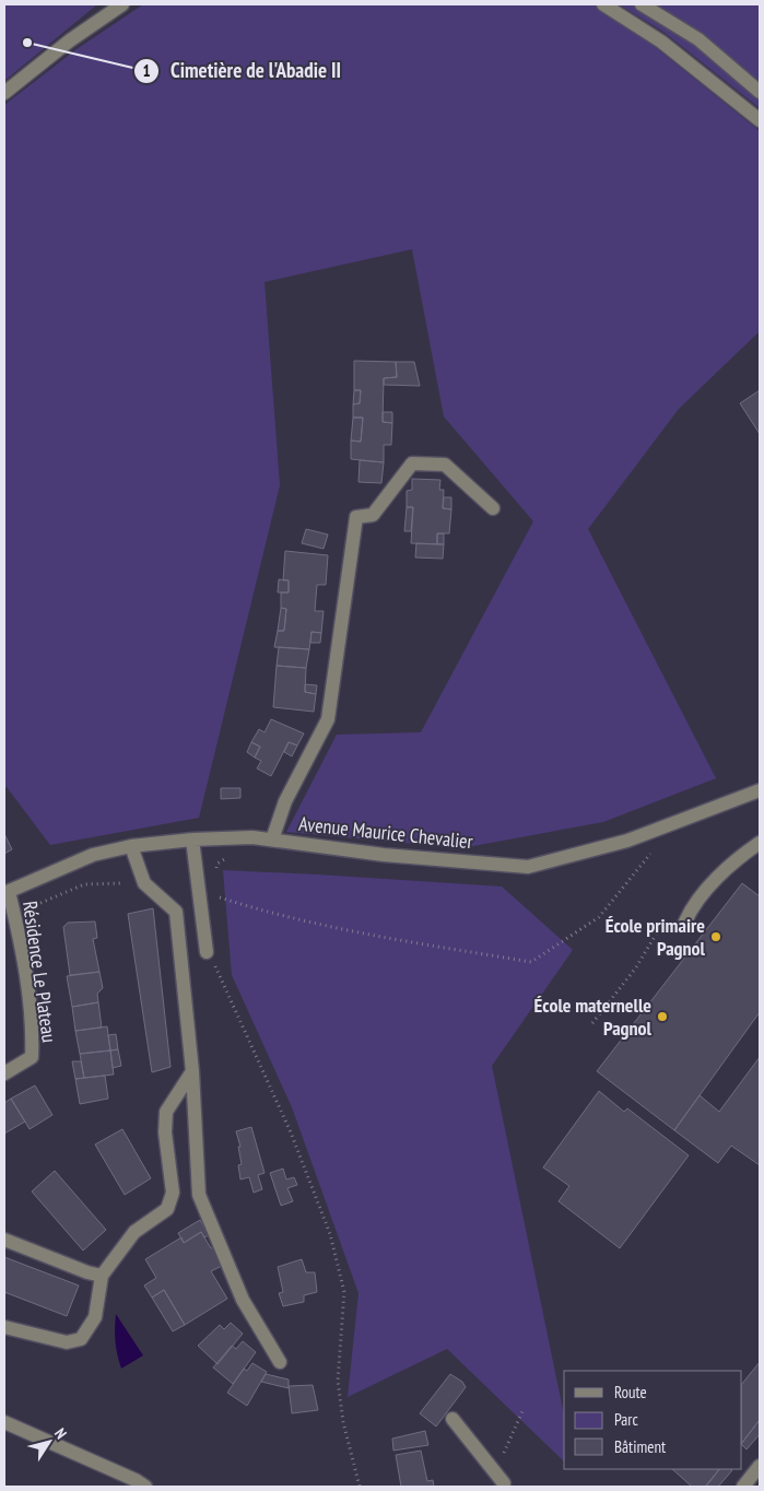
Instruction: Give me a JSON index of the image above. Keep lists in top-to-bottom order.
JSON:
{
  "streets": {
    "street": ["Avenue Maurice Chevalier", "Résidence Le Plateau"]
  },
  "crossings": [
    ["Avenue Maurice Chevalier", "Résidence Le Plateau"]
  ],
  "places": ["Cimetière de l'Abadie II", "École primaire Pagnol", "École maternelle Pagnol"],
  "legend": ["Route", "Parc", "Bâtiment"],
  "north": "top right"
}
